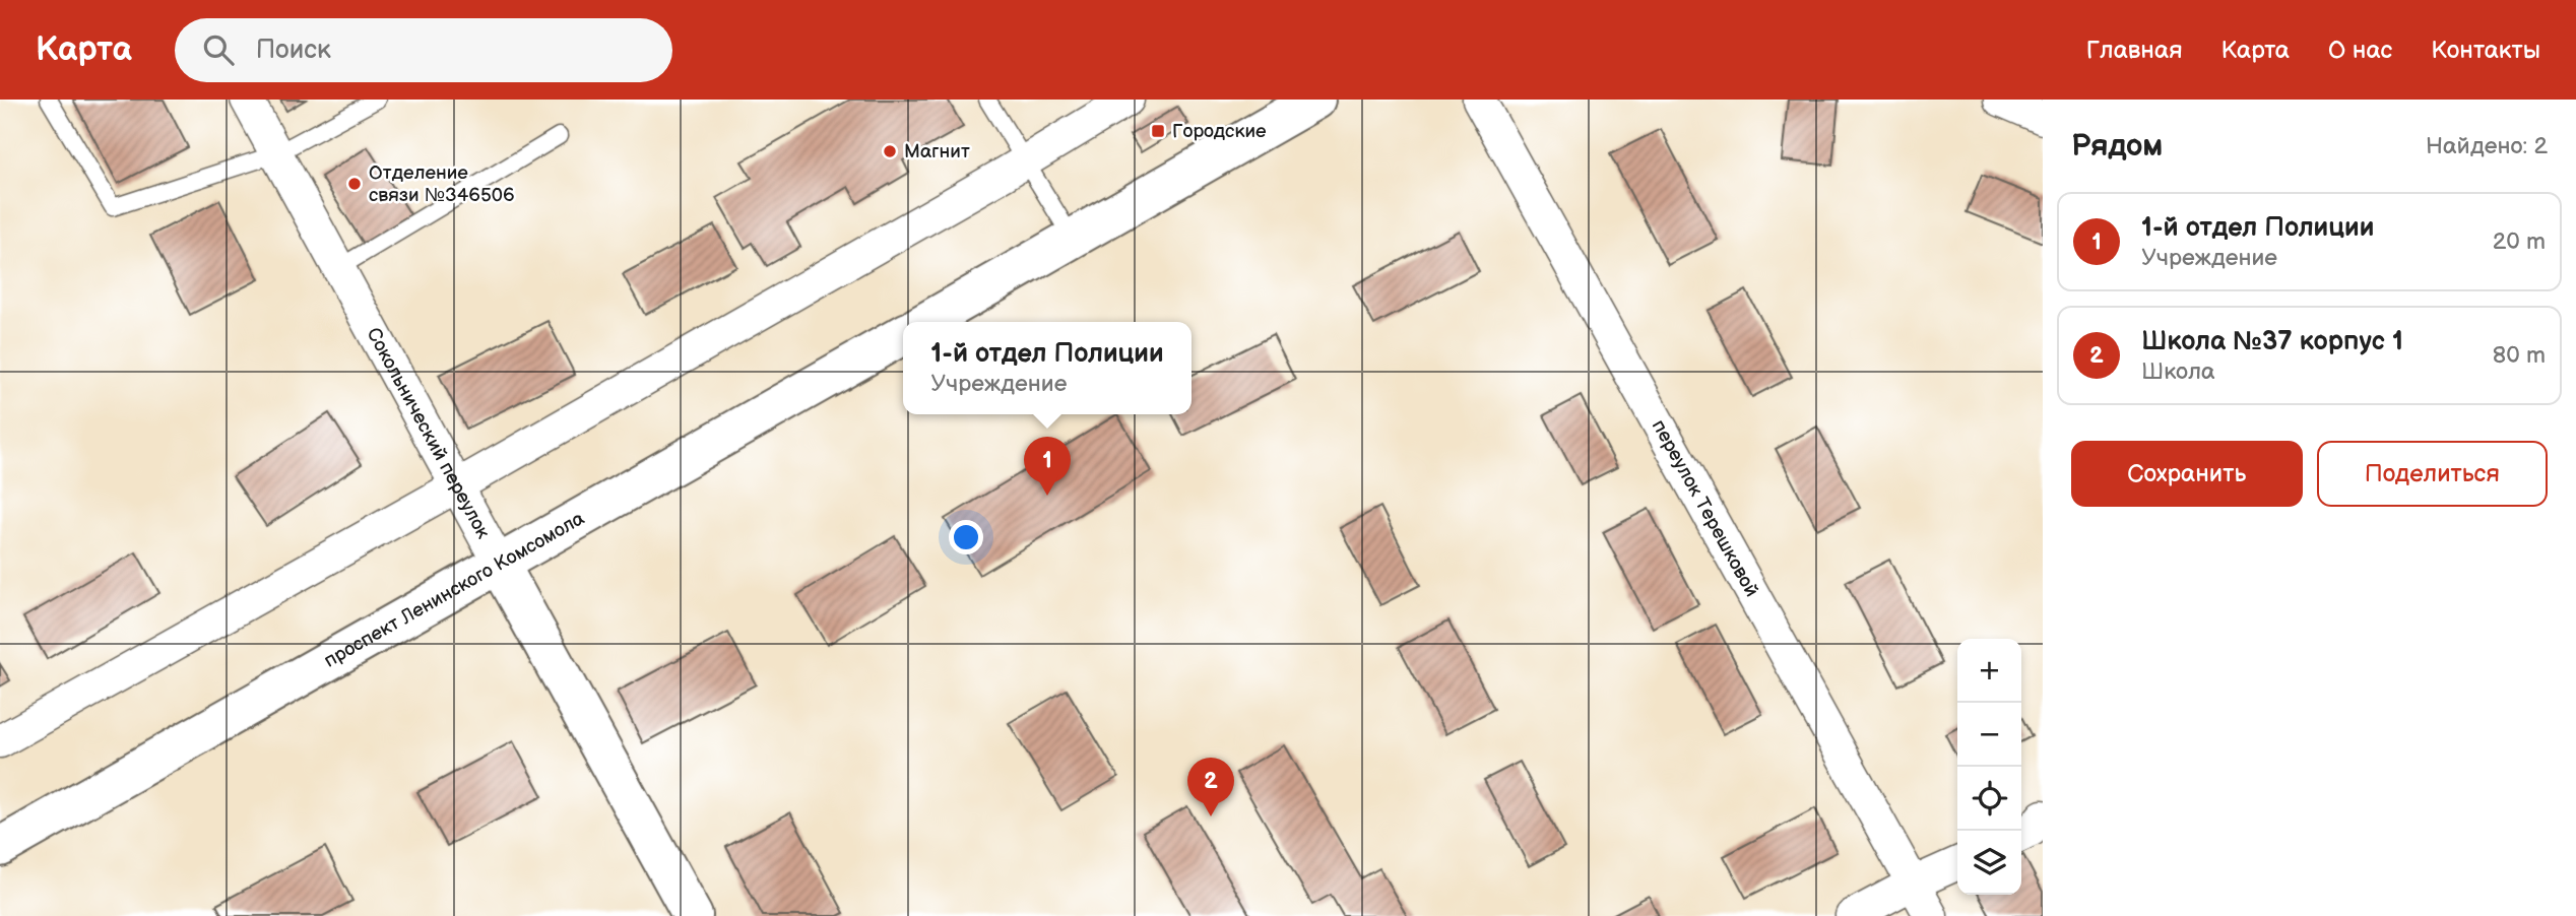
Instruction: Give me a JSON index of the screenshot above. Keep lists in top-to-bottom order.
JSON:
{
  "streets": {
    "main road": ["Сокольнический переулок", "проспект Ленинского Комсомола"],
    "street": ["переулок Терешковой"]
  },
  "crossings": [
    ["Сокольнический переулок", "проспект Ленинского Комсомола"]
  ],
  "places": {
    "transit": ["Городские"],
    "other": ["Магнит", "Отделение связи №346506"]
  },
  "page": {
    "header": "Карта",
    "search": "Поиск",
    "nav": [
      "Главная",
      "Карта",
      "О нас",
      "Контакты"
    ],
    "heading": ["Рядом", "Найдено: 2"],
    "list": [
      {
        "mark": "1",
        "name": "1-й отдел Полиции",
        "note": "Учреждение",
        "value": "20 m"
      },
      {
        "mark": "2",
        "name": "Школа №37 корпус 1",
        "note": "Школа",
        "value": "80 m"
      }
    ],
    "popup": ["1-й отдел Полиции", "Учреждение"],
    "buttons": ["Сохранить", "Поделиться"],
    "pins": ["1", "2"],
    "map_buttons": ["+", "−"]
  }
}
